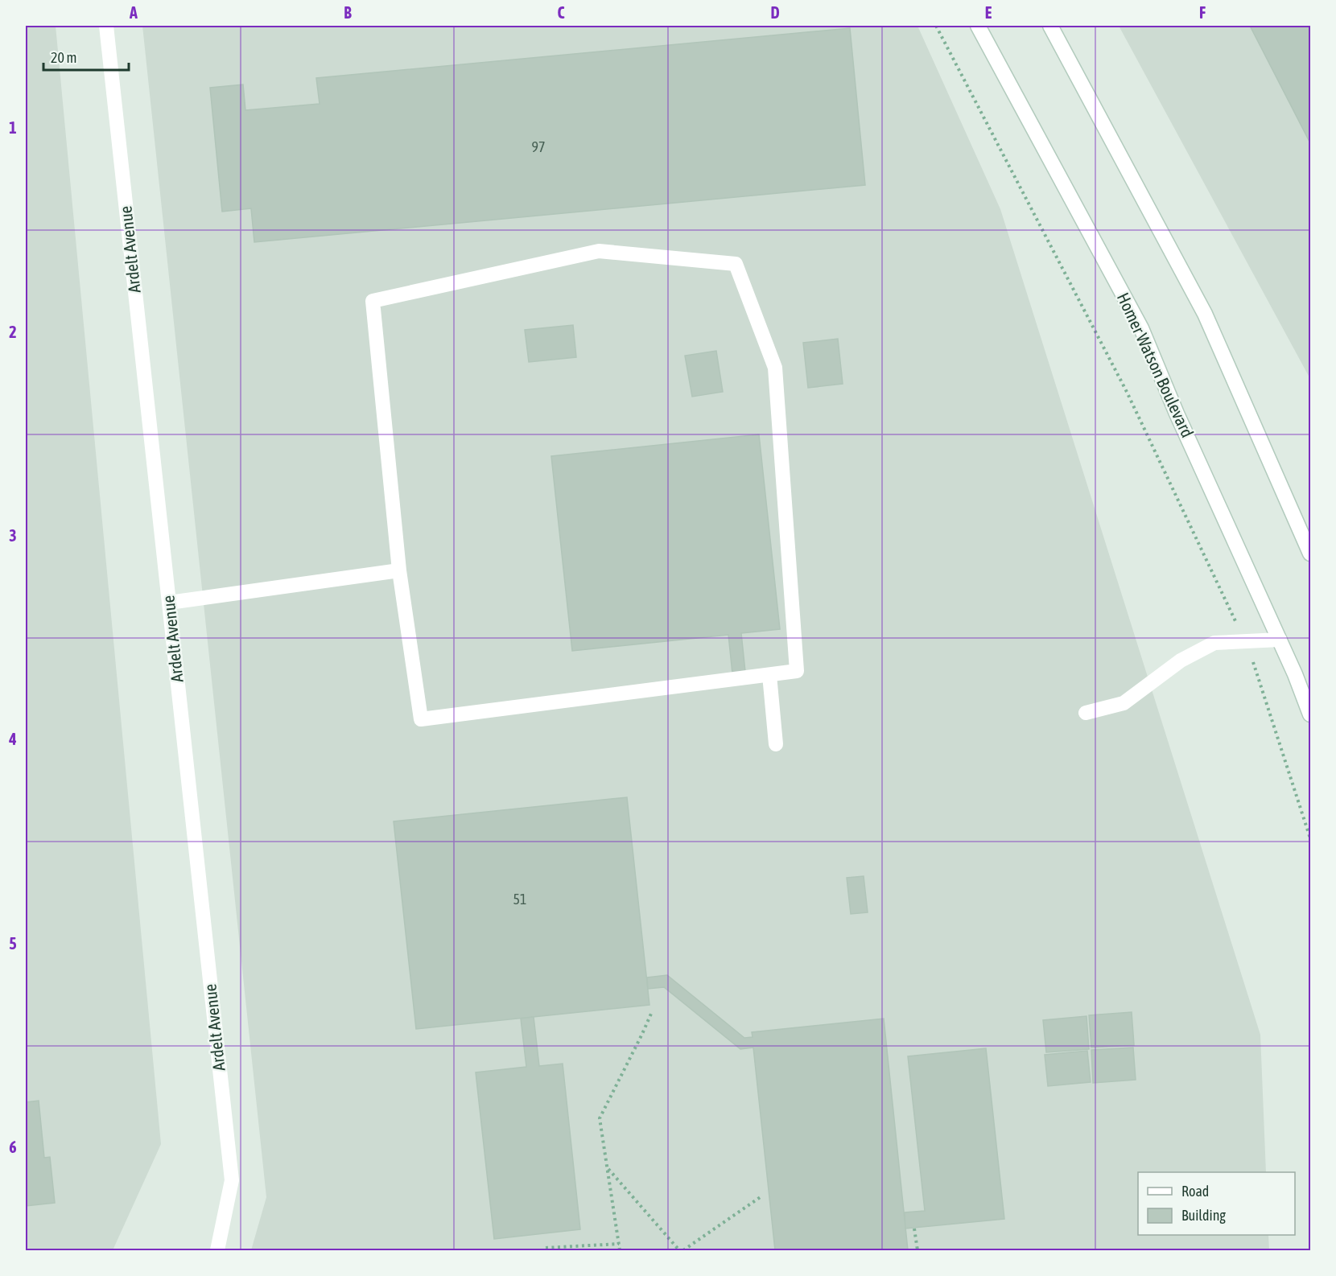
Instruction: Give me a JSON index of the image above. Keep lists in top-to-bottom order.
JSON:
{
  "streets": {
    "main road": ["Ardelt Avenue", "Homer Watson Boulevard"]
  },
  "house_numbers": ["97", "51"],
  "legend": ["Road", "Building"],
  "scale_bar": "20 m",
  "grid": {
    "columns": [
      "A",
      "B",
      "C",
      "D",
      "E",
      "F"
    ],
    "rows": [
      "1",
      "2",
      "3",
      "4",
      "5",
      "6"
    ]
  }
}
